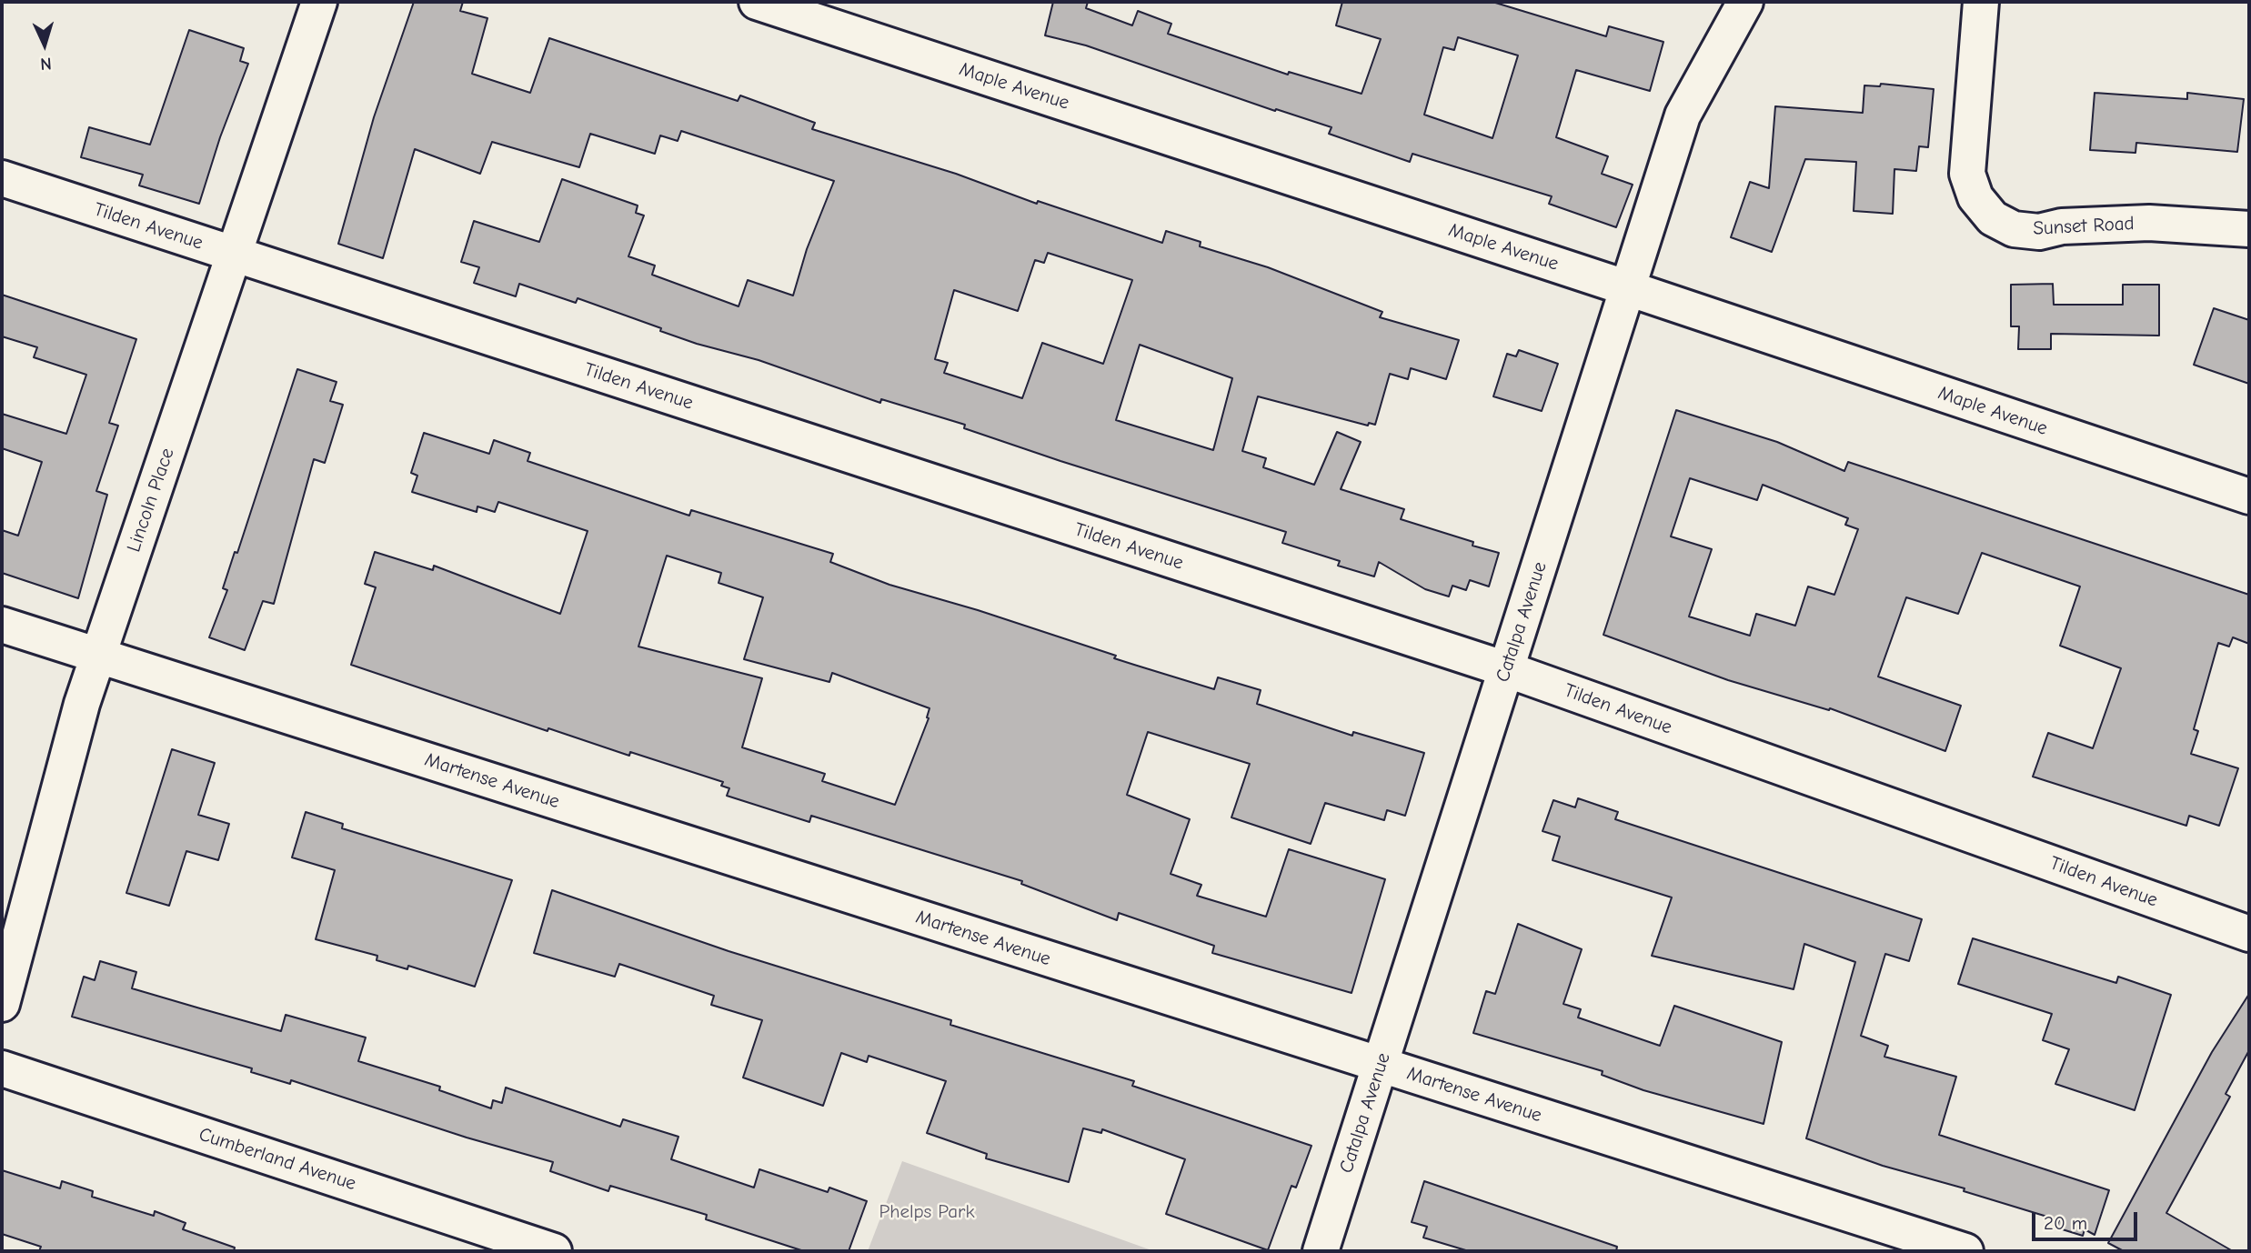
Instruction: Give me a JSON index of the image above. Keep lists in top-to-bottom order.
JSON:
{
  "streets": {
    "street": [
      "Maple Avenue",
      "Tilden Avenue",
      "Sunset Road",
      "Lincoln Place",
      "Catalpa Avenue",
      "Martense Avenue",
      "Cumberland Avenue"
    ]
  },
  "crossings": [
    ["Maple Avenue", "Catalpa Avenue"],
    ["Tilden Avenue", "Lincoln Place"],
    ["Tilden Avenue", "Catalpa Avenue"],
    ["Lincoln Place", "Martense Avenue"],
    ["Catalpa Avenue", "Martense Avenue"]
  ],
  "parks": ["Phelps Park"],
  "scale_bar": "20 m",
  "north": "bottom"
}
